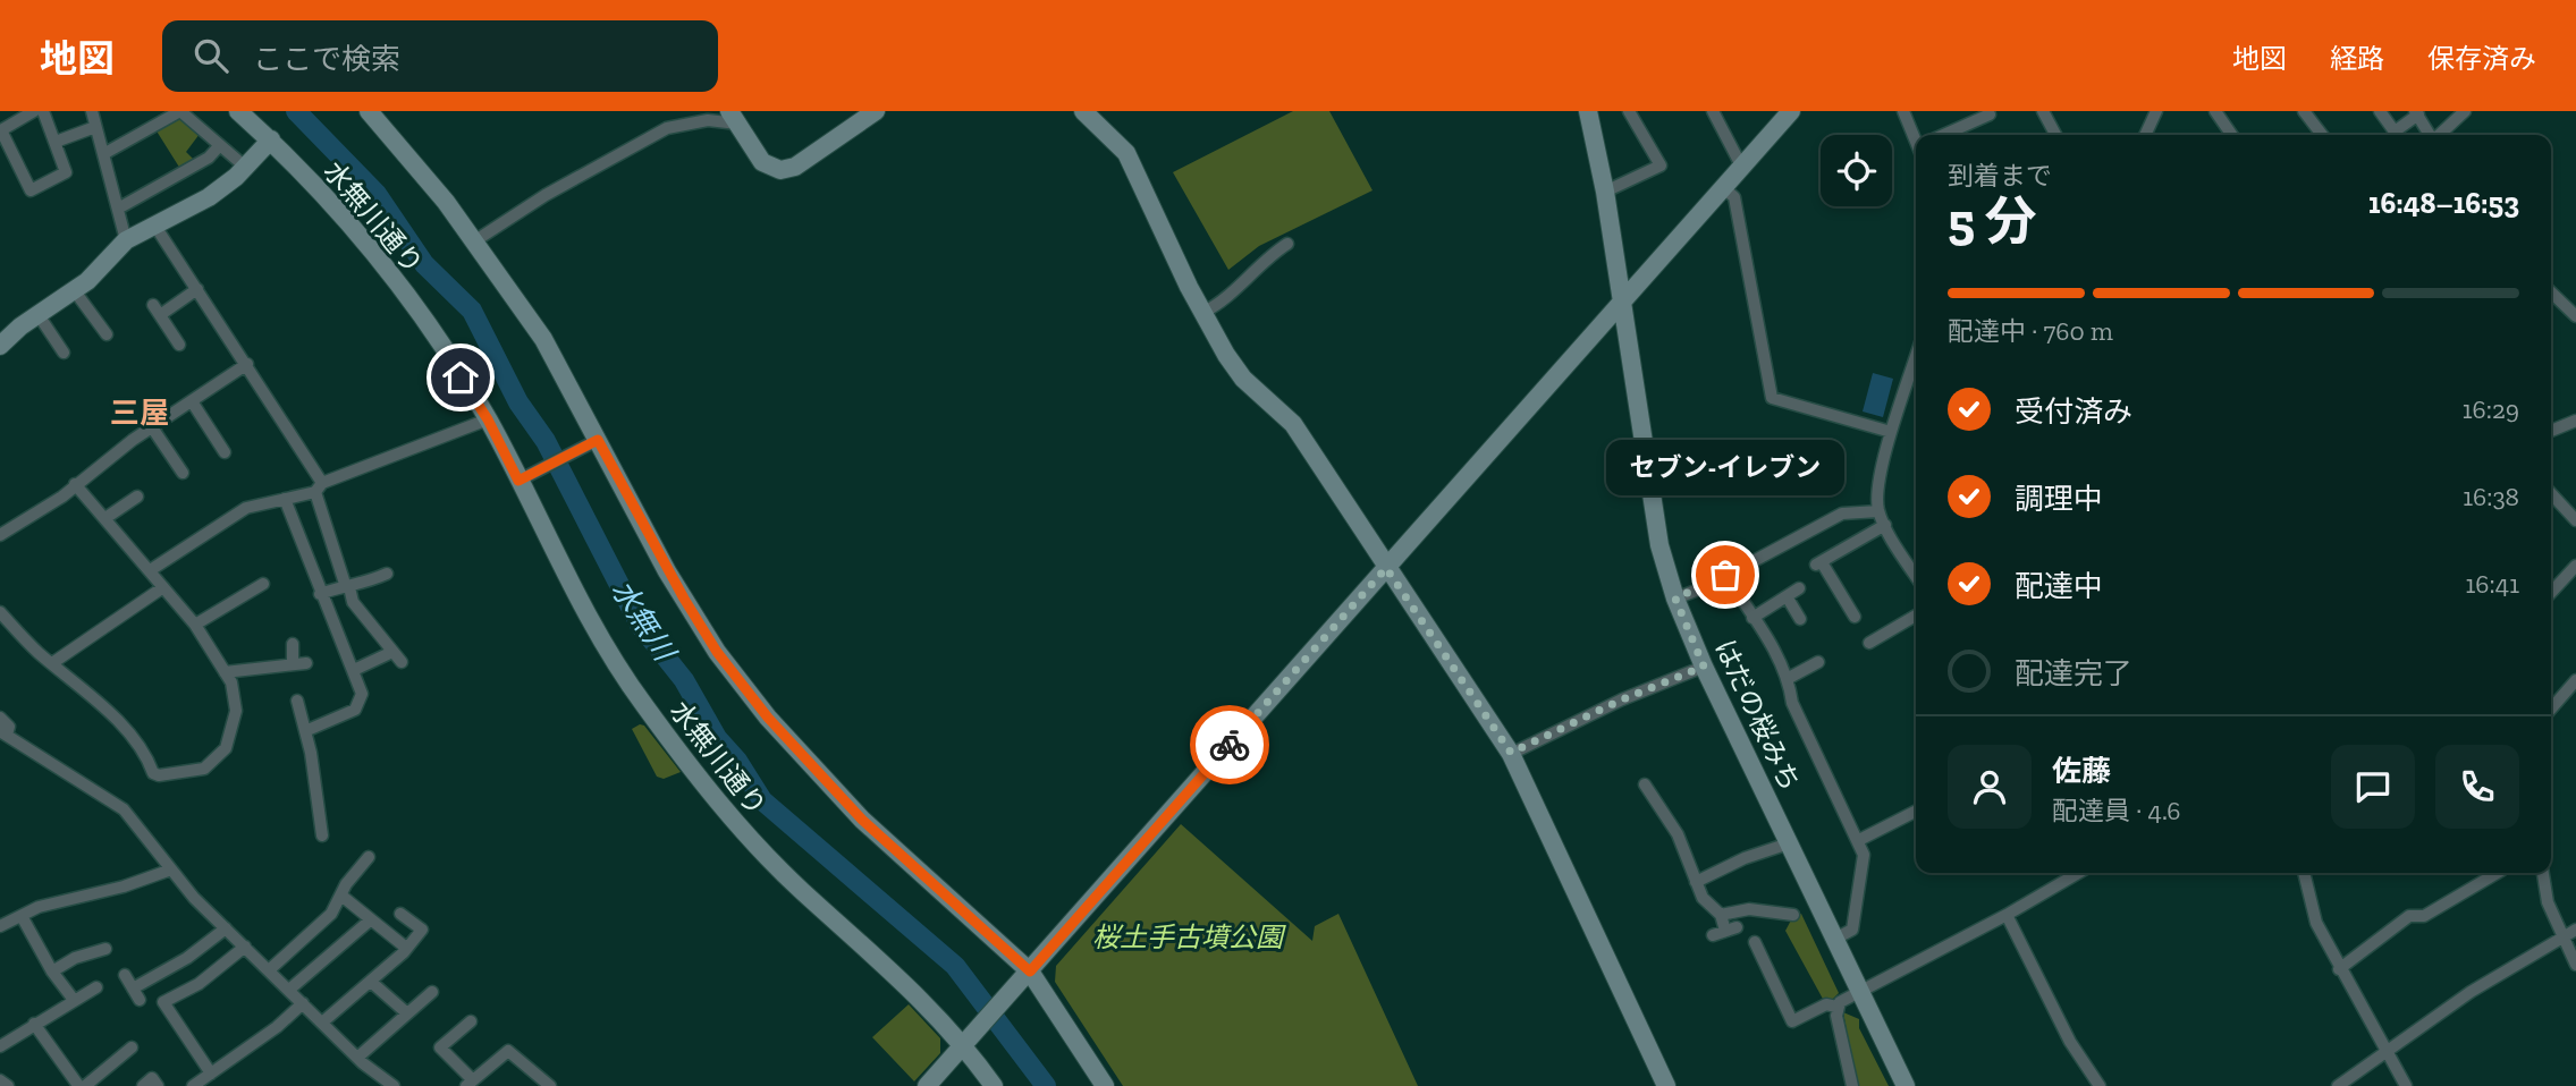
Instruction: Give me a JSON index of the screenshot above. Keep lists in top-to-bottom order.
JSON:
{
  "streets": {
    "street": ["水無川通り", "はだの桜みち"]
  },
  "districts": ["三屋"],
  "water": ["水無川"],
  "parks": ["桜土手古墳公園"],
  "places": ["セブン-イレブン"],
  "page": {
    "header": "地図",
    "search": "ここで検索",
    "nav": ["地図", "経路", "保存済み"],
    "heading": ["5 分", "到着まで", "16:48–16:53"],
    "panel": ["佐藤", "配達員 · 4.6"],
    "bar": "配達中 · 760 m",
    "list": [
      ["受付済み", "16:29"],
      ["調理中", "16:38"],
      ["配達中", "16:41"],
      "配達完了"
    ],
    "bubble": "セブン-イレブン"
  }
}
